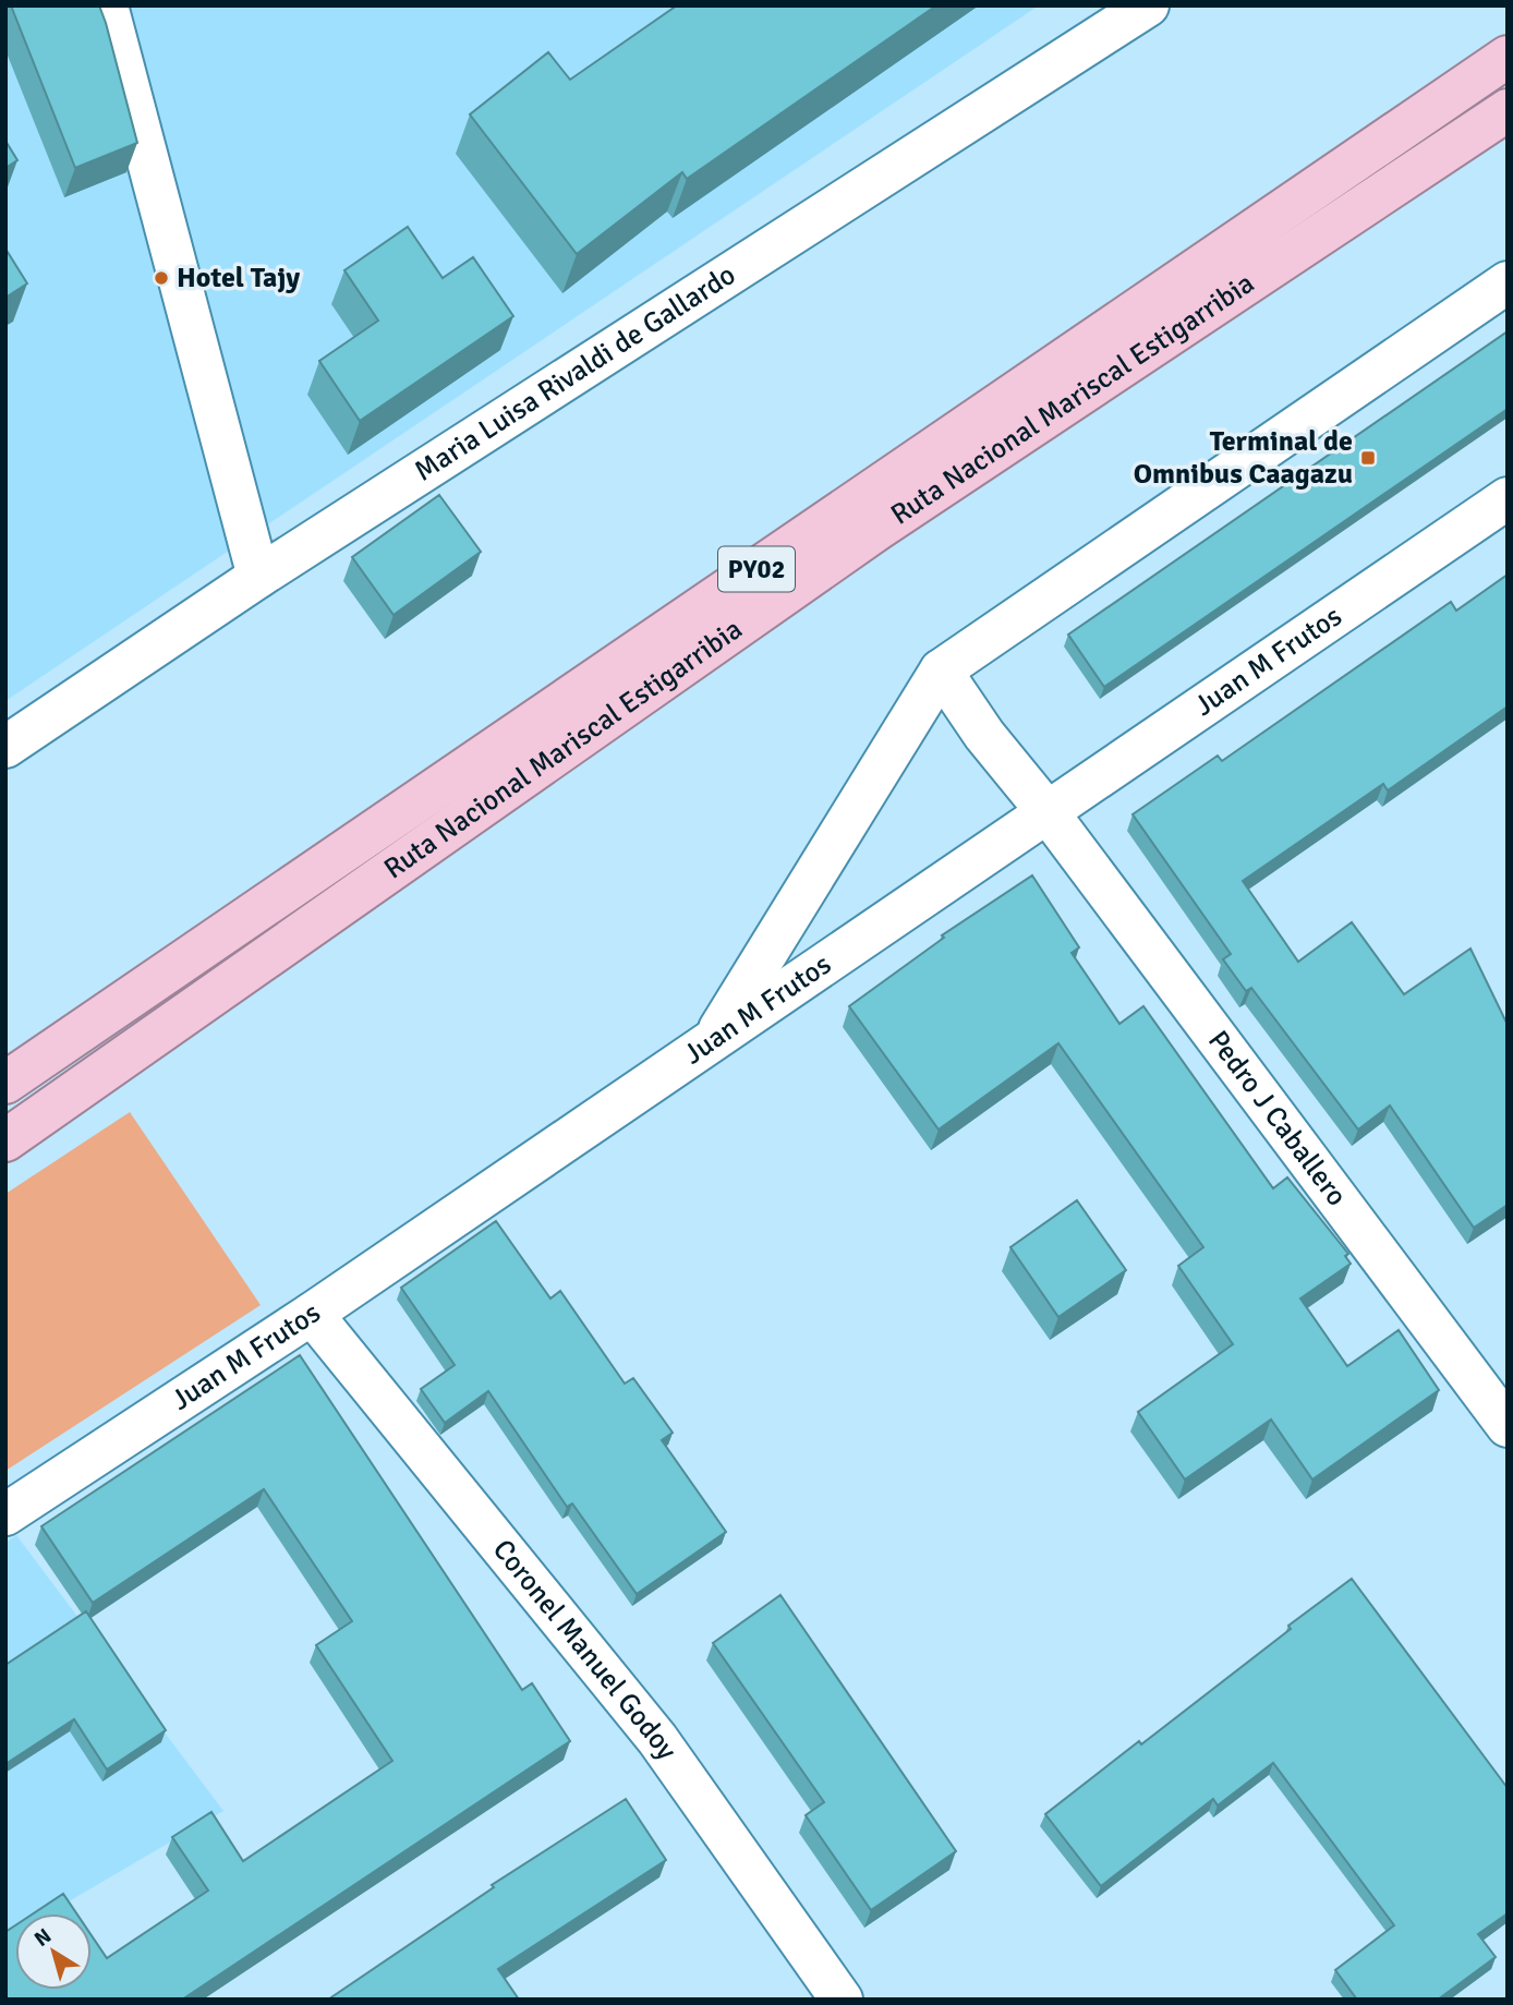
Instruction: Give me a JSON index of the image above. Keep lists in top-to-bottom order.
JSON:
{
  "streets": {
    "highway": ["Ruta Nacional Mariscal Estigarribia", "PY02"],
    "street": [
      "Maria Luisa Rivaldi de Gallardo",
      "Juan M Frutos",
      "Pedro J Caballero",
      "Coronel Manuel Godoy"
    ]
  },
  "crossings": [
    ["Juan M Frutos", "Pedro J Caballero"],
    ["Juan M Frutos", "Coronel Manuel Godoy"]
  ],
  "places": {
    "other": ["Hotel Tajy"],
    "transit": ["Terminal de Omnibus Caagazu"]
  },
  "north": "top left"
}
